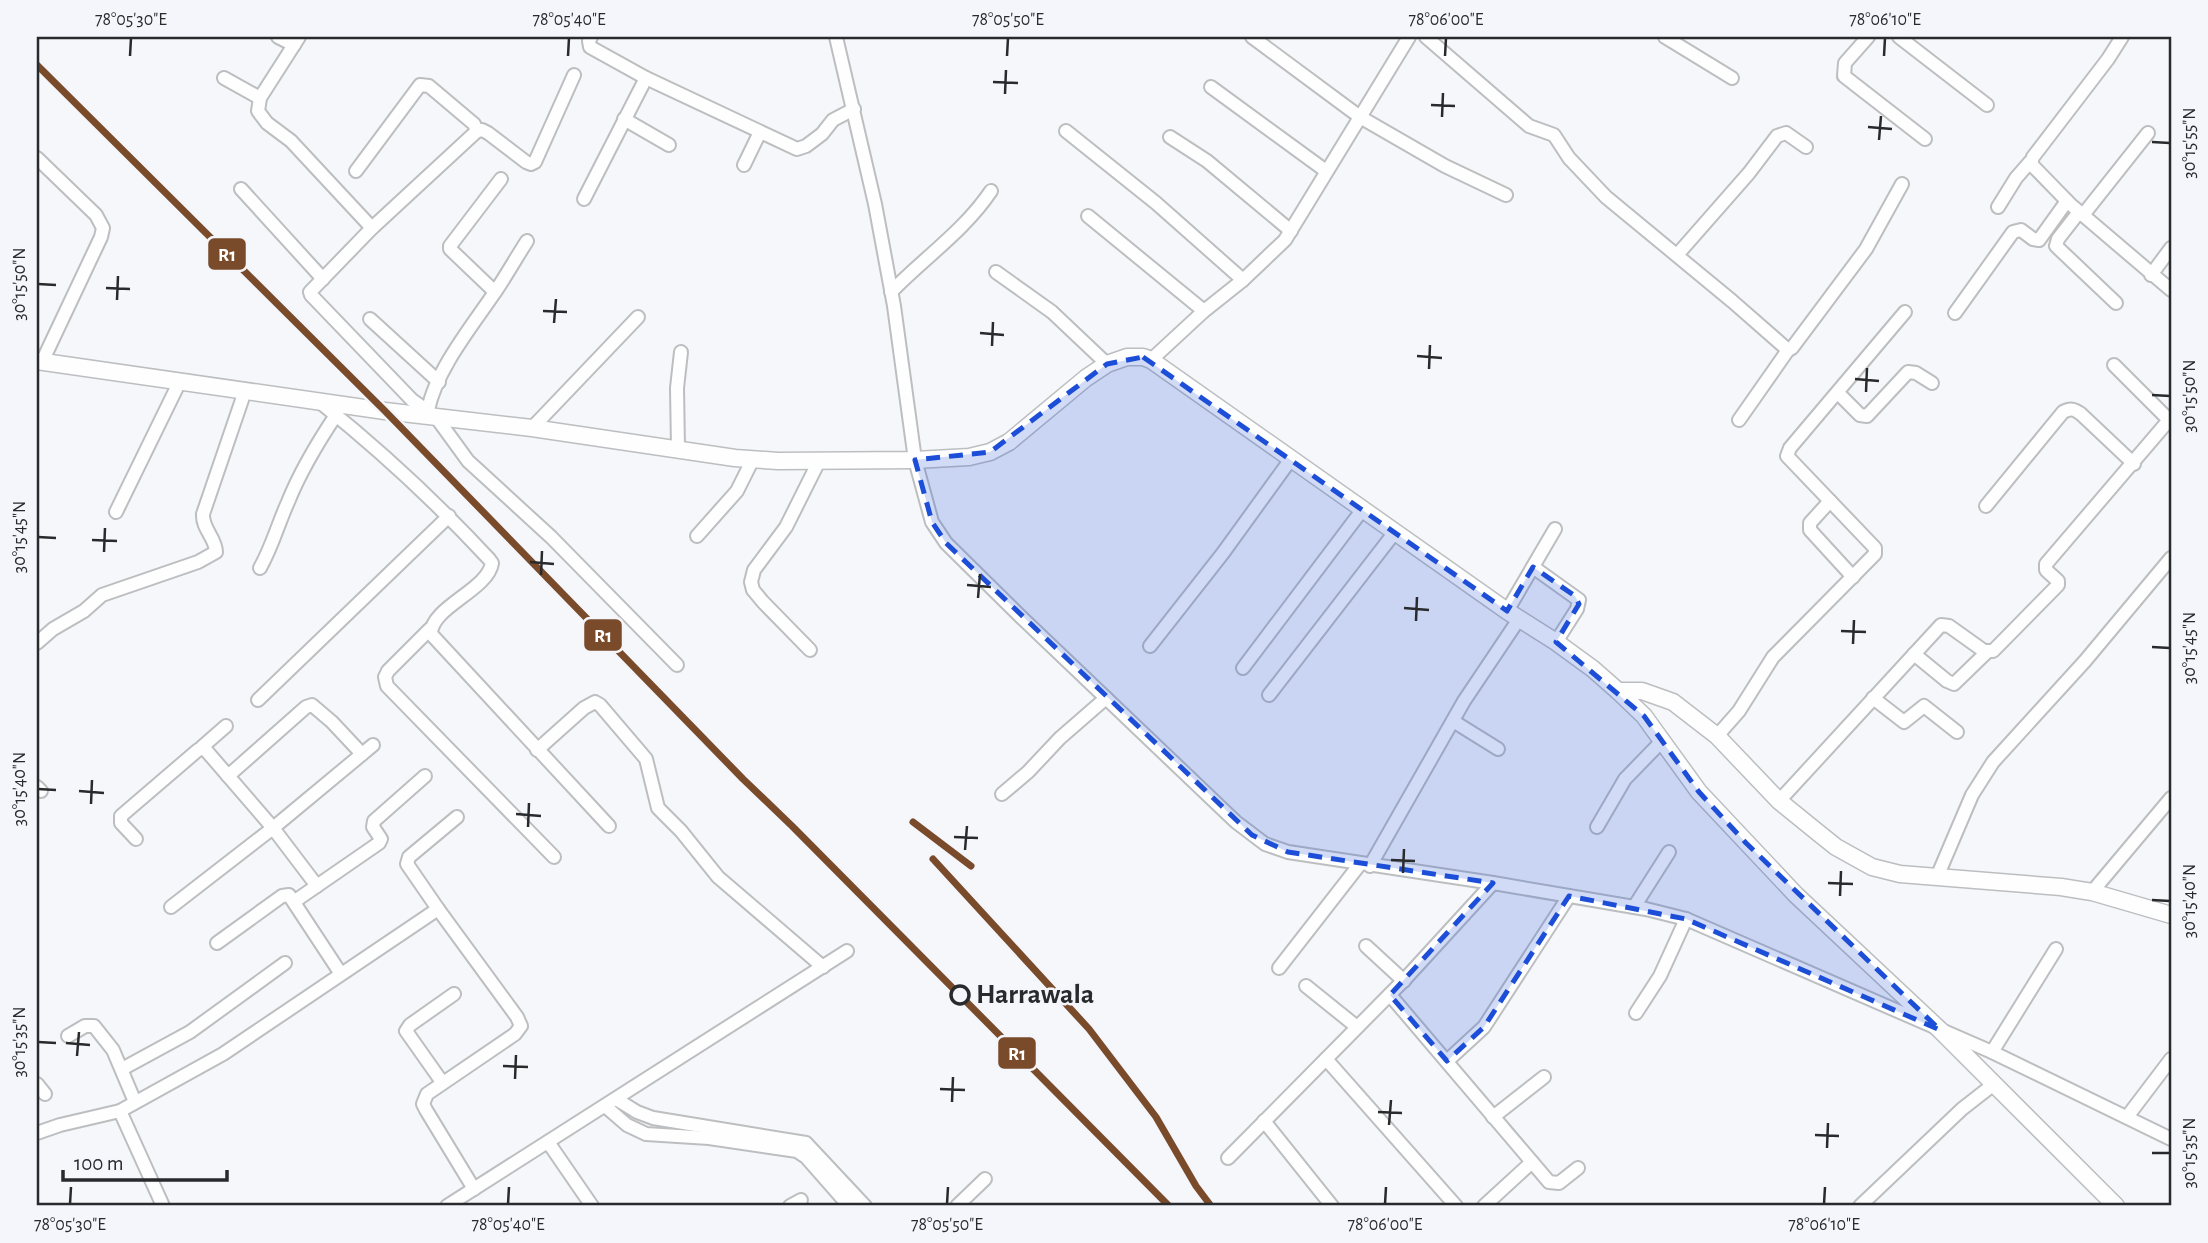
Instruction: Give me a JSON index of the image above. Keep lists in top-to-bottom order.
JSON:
{
  "places": ["Harrawala"],
  "lines": ["transit line R1"],
  "scale_bar": "100 m",
  "coordinates": [
    "78°05'30\"E",
    "78°05'40\"E",
    "78°05'50\"E",
    "78°06'00\"E",
    "78°06'10\"E",
    "30°15'55\"N",
    "30°15'50\"N",
    "30°15'45\"N",
    "30°15'40\"N",
    "30°15'35\"N"
  ]
}
